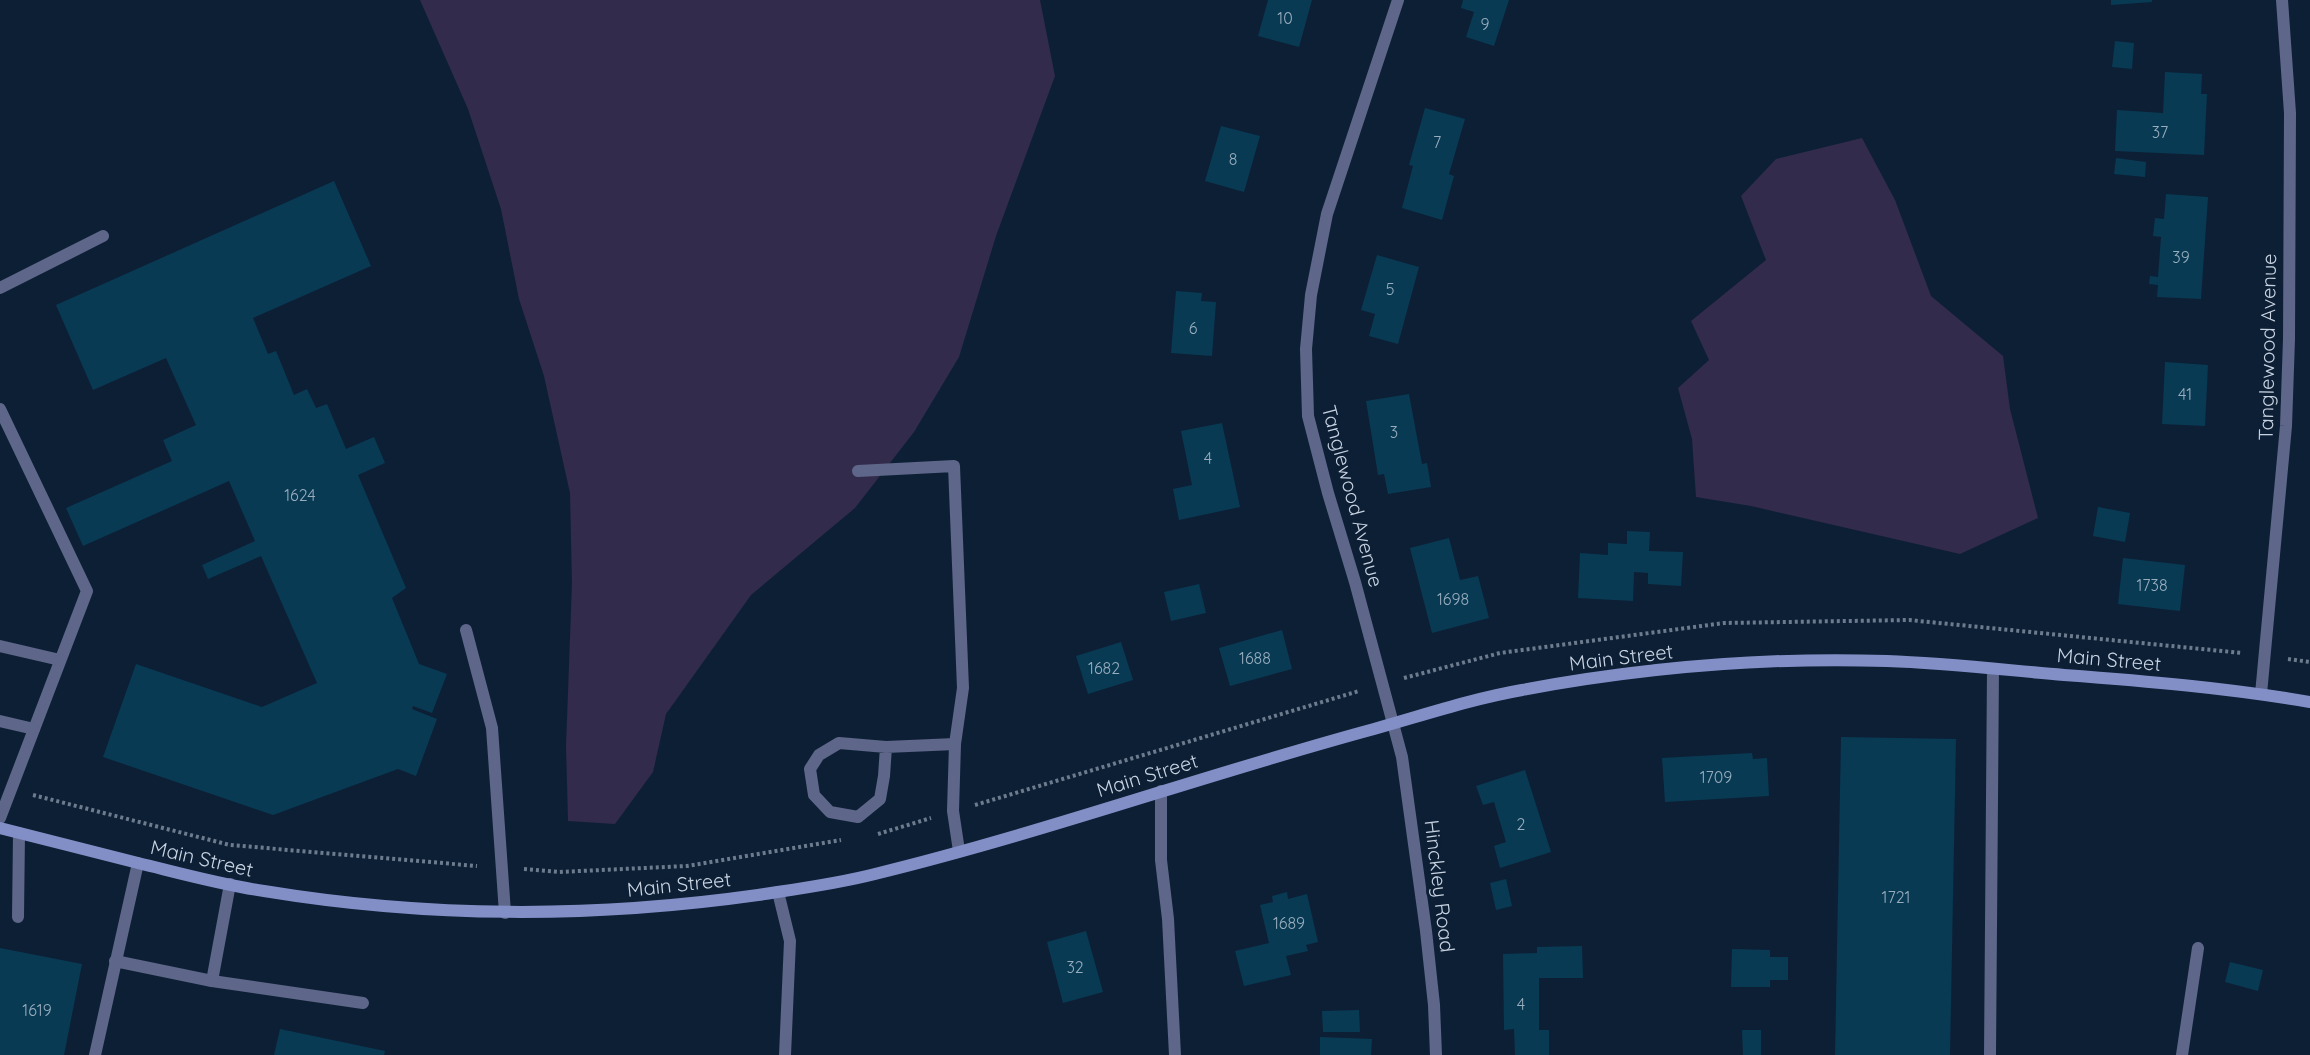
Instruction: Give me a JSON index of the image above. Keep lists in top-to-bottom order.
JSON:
{
  "streets": {
    "main road": ["Main Street"],
    "street": ["Tanglewood Avenue", "Hinckley Road"]
  },
  "crossings": [
    ["Tanglewood Avenue", "Main Street"],
    ["Tanglewood Avenue", "Hinckley Road"],
    ["Main Street", "Hinckley Road"]
  ],
  "house_numbers": [
    "10",
    "9",
    "37",
    "7",
    "8",
    "39",
    "5",
    "6",
    "41",
    "3",
    "4",
    "1624",
    "1738",
    "1698",
    "1688",
    "1682",
    "1709",
    "2",
    "1721",
    "1689",
    "32",
    "4",
    "1619"
  ]
}
